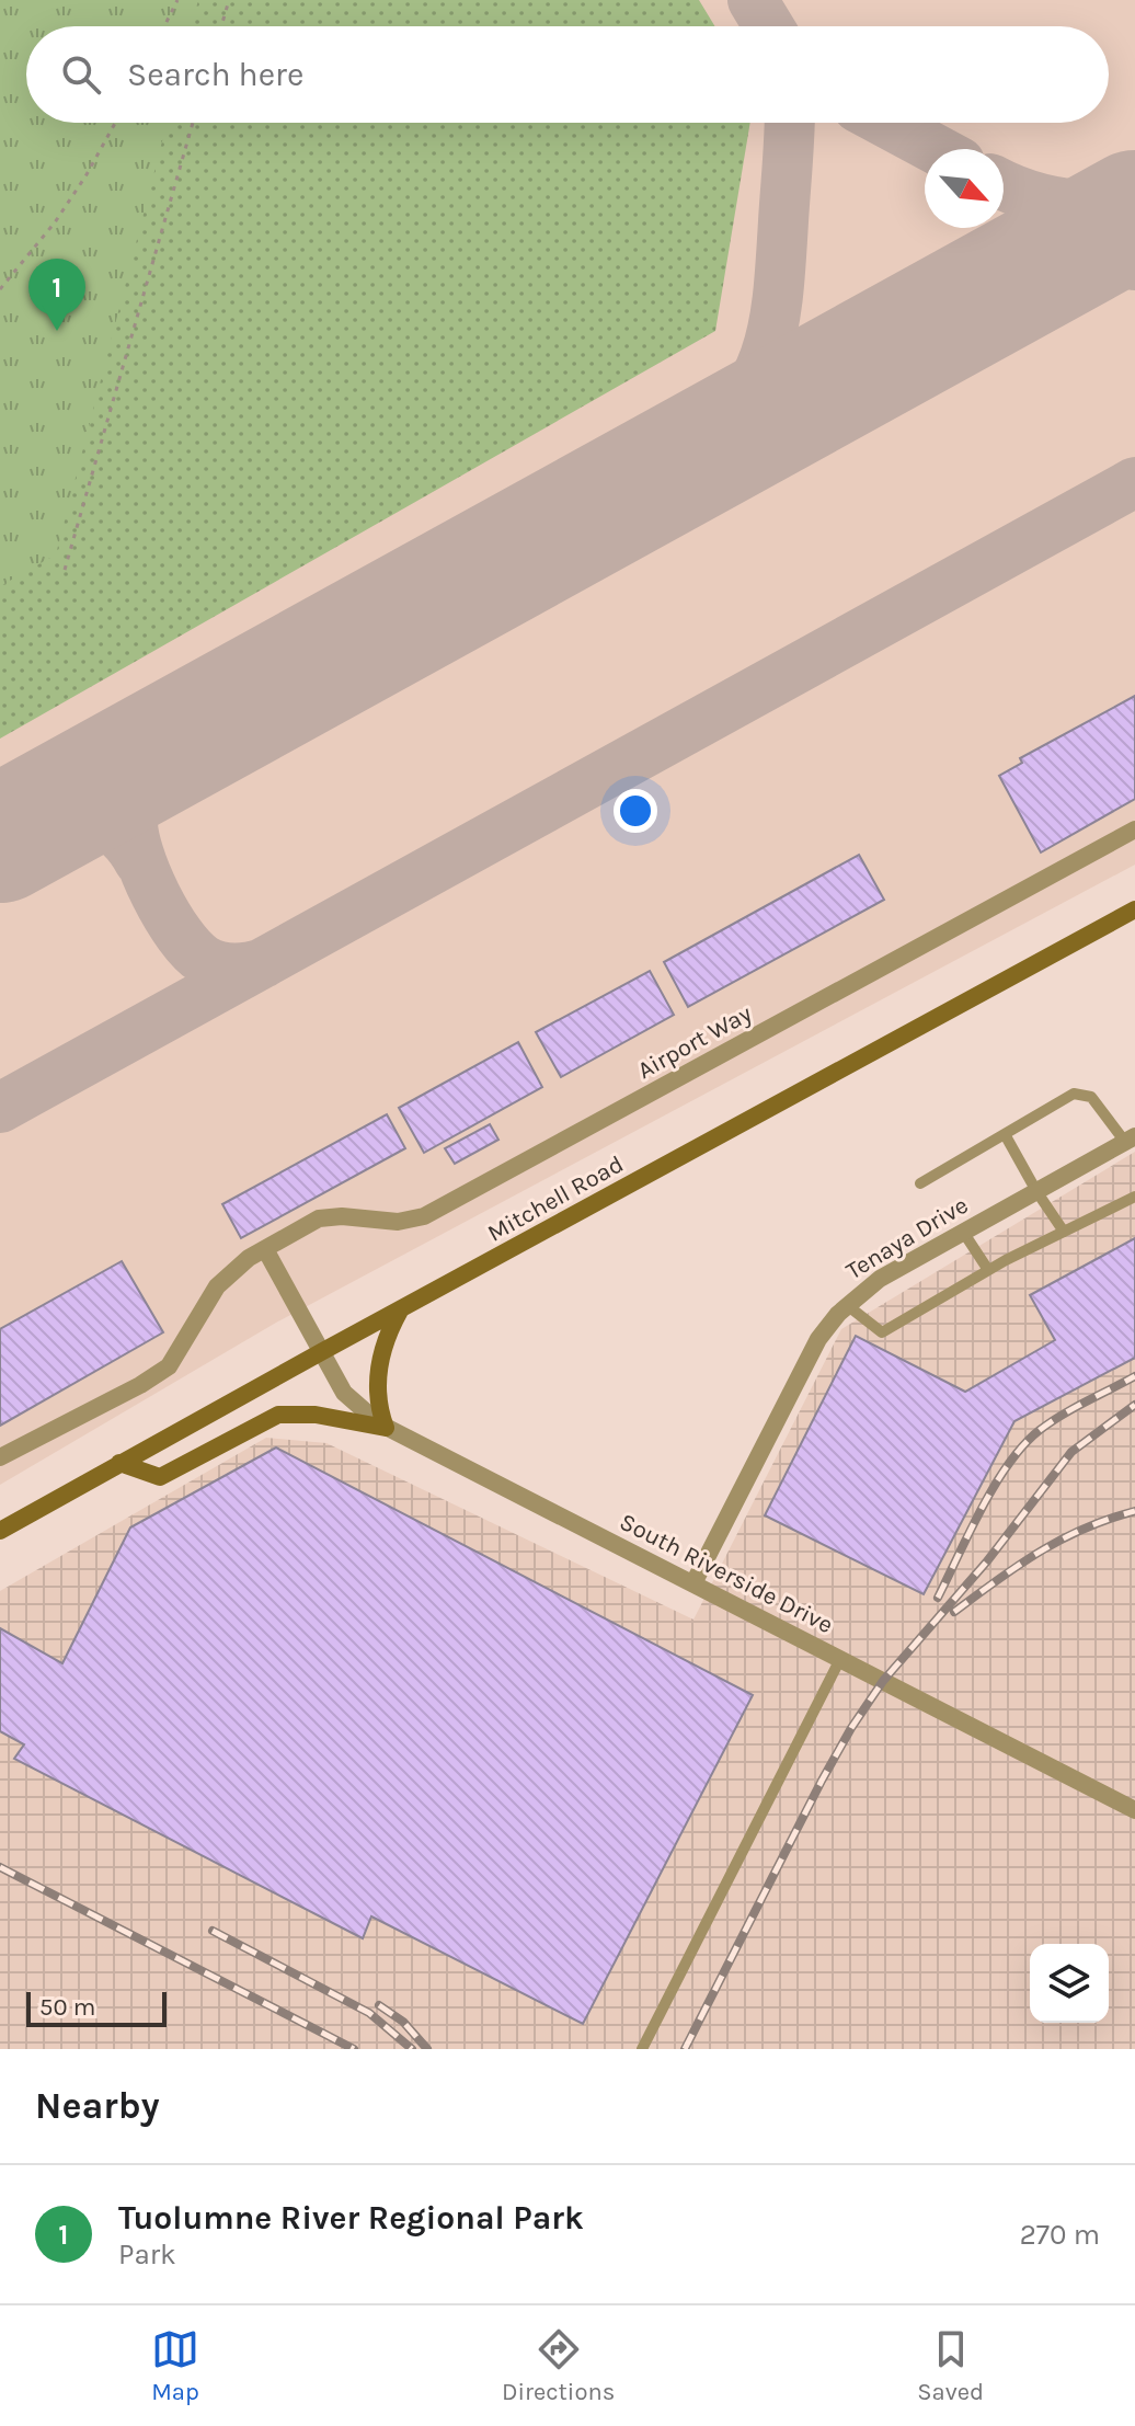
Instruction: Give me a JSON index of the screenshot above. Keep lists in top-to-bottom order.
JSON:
{
  "streets": {
    "main road": ["Mitchell Road"],
    "street": ["Airport Way", "Tenaya Drive", "South Riverside Drive"]
  },
  "crossings": [
    ["Mitchell Road", "South Riverside Drive"],
    ["Tenaya Drive", "South Riverside Drive"]
  ],
  "scale_bar": "50 m",
  "north": "bottom right",
  "page": {
    "search": "Search here",
    "pins": "1",
    "scale": "50 m",
    "heading": "Nearby",
    "list": [
      {
        "mark": "1",
        "name": "Tuolumne River Regional Park",
        "note": "Park",
        "value": "270 m"
      }
    ],
    "nav": ["Map", "Directions", "Saved"]
  }
}
